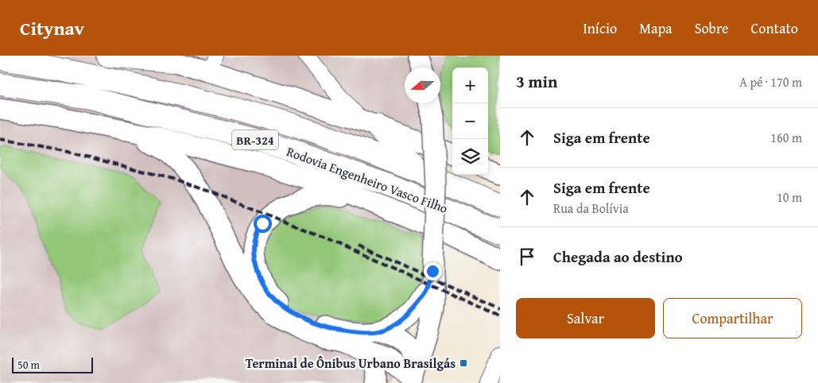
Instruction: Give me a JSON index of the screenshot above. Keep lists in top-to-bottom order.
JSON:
{
  "streets": {
    "highway": ["BR-324", "Rodovia Engenheiro Vasco Filho"]
  },
  "places": {
    "transit": ["Terminal de Ônibus Urbano Brasilgás"]
  },
  "scale_bar": "50 m",
  "north": "left",
  "page": {
    "header": "Citynav",
    "nav": [
      "Início",
      "Mapa",
      "Sobre",
      "Contato"
    ],
    "heading": ["3 min", "A pé · 170 m"],
    "map_buttons": ["+", "−"],
    "list": [
      ["Siga em frente", "160 m"],
      ["Siga em frente", "Rua da Bolívia", "10 m"],
      "Chegada ao destino"
    ],
    "buttons": ["Salvar", "Compartilhar"],
    "scale": "50 m"
  }
}
